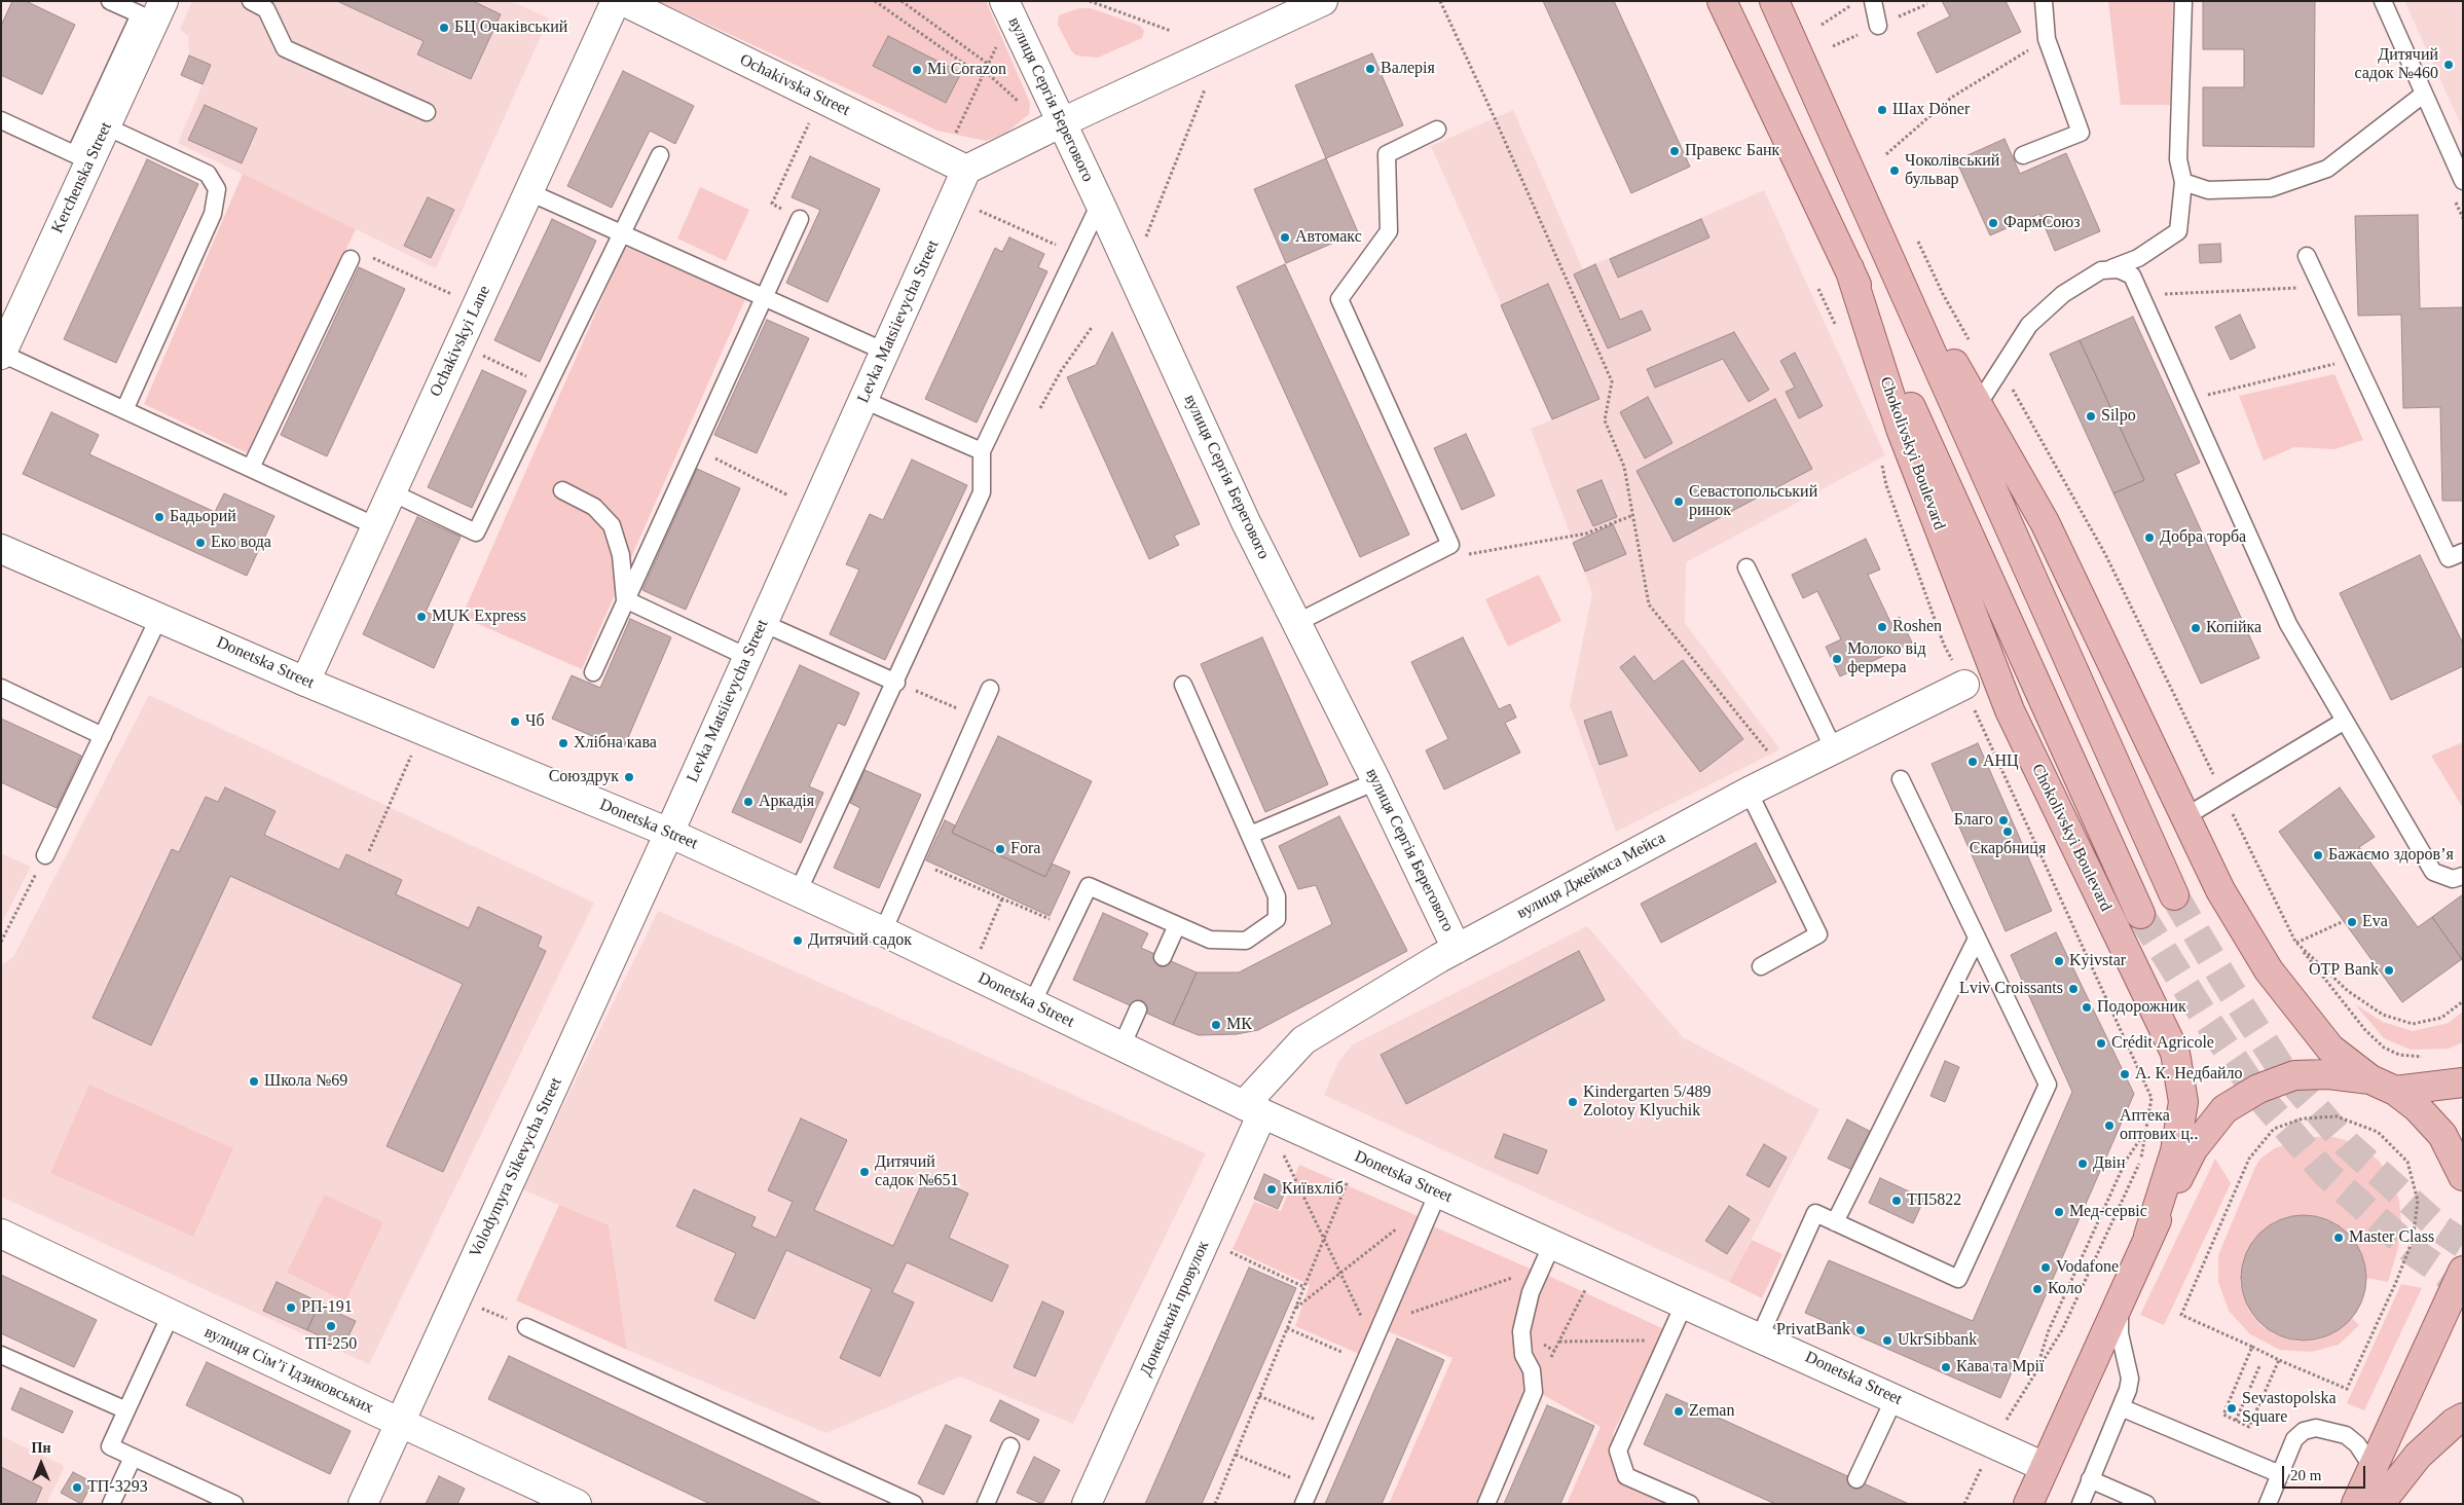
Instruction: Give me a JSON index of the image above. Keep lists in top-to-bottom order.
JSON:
{
  "streets": {
    "main road": ["Chokolivskyi Boulevard"],
    "street": [
      "Ochakivska Street",
      "вулиця Сергія Берегового",
      "Kerchenska Street",
      "Levka Matsiievycha Street",
      "Ochakivskyi Lane",
      "Donetska Street",
      "вулиця Джеймса Мейса",
      "Volodymyra Sikevycha Street",
      "Донецький провулок",
      "вулиця Сімʼї Ідзиковських"
    ]
  },
  "crossings": [
    ["Ochakivska Street", "Levka Matsiievycha Street"],
    ["вулиця Сергія Берегового", "вулиця Джеймса Мейса"],
    ["Levka Matsiievycha Street", "Donetska Street"],
    ["Levka Matsiievycha Street", "Volodymyra Sikevycha Street"],
    ["Ochakivskyi Lane", "Donetska Street"],
    ["Donetska Street", "вулиця Джеймса Мейса"],
    ["Donetska Street", "Volodymyra Sikevycha Street"],
    ["Donetska Street", "Донецький провулок"],
    ["вулиця Джеймса Мейса", "Донецький провулок"],
    ["Volodymyra Sikevycha Street", "вулиця Сімʼї Ідзиковських"]
  ],
  "places": [
    "БЦ Очаківський",
    "Дитячий садок №460",
    "Валерія",
    "Mi Corazon",
    "Шах Döner",
    "Правекс Банк",
    "Чоколівський бульвар",
    "ФармСоюз",
    "Автомакс",
    "Silpo",
    "Севастопольський ринок",
    "Бадьорий",
    "Добра торба",
    "Еко вода",
    "MUK Express",
    "Roshen",
    "Копійка",
    "Молоко від фермера",
    "Чб",
    "Хлібна кава",
    "АНЦ",
    "Союздрук",
    "Аркадія",
    "Благо",
    "Скарбниця",
    "Fora",
    "Бажаємо здоровʼя",
    "Eva",
    "Дитячий садок",
    "Kyivstar",
    "OTP Bank",
    "Lviv Croissants",
    "Подорожник",
    "МК",
    "Crédit Agricole",
    "А. К. Недбайло",
    "Школа №69",
    "Kindergarten 5/489 Zolotoy Klyuchik",
    "Аптека оптових ц‥",
    "Двін",
    "Дитячий садок №651",
    "Київхліб",
    "ТП5822",
    "Мед-сервіс",
    "Master Class",
    "Vodafone",
    "Коло",
    "РП-191",
    "ТП-250",
    "PrivatBank",
    "UkrSibbank",
    "Кава та Мрії",
    "Sevastopolska Square",
    "Zeman",
    "ТП-3293"
  ],
  "scale_bar": "20 m",
  "north": "top"
}
